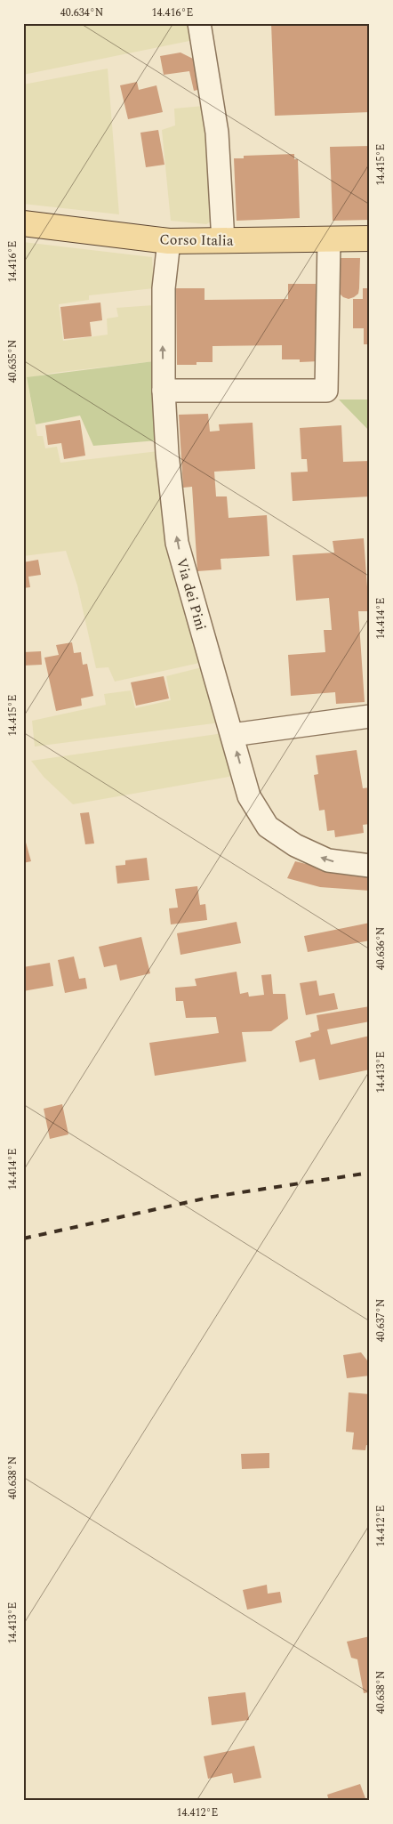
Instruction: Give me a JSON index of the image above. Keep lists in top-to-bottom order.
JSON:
{
  "streets": {
    "main road": ["Corso Italia"],
    "street": ["Via dei Pini"]
  },
  "crossings": [
    ["Corso Italia", "Via dei Pini"]
  ],
  "one_way": ["Via dei Pini"],
  "coordinates": [
    "40.634°N",
    "14.416°E",
    "14.415°E",
    "40.635°N",
    "14.414°E",
    "40.636°N",
    "14.413°E",
    "40.637°N",
    "40.638°N",
    "14.412°E"
  ]
}
